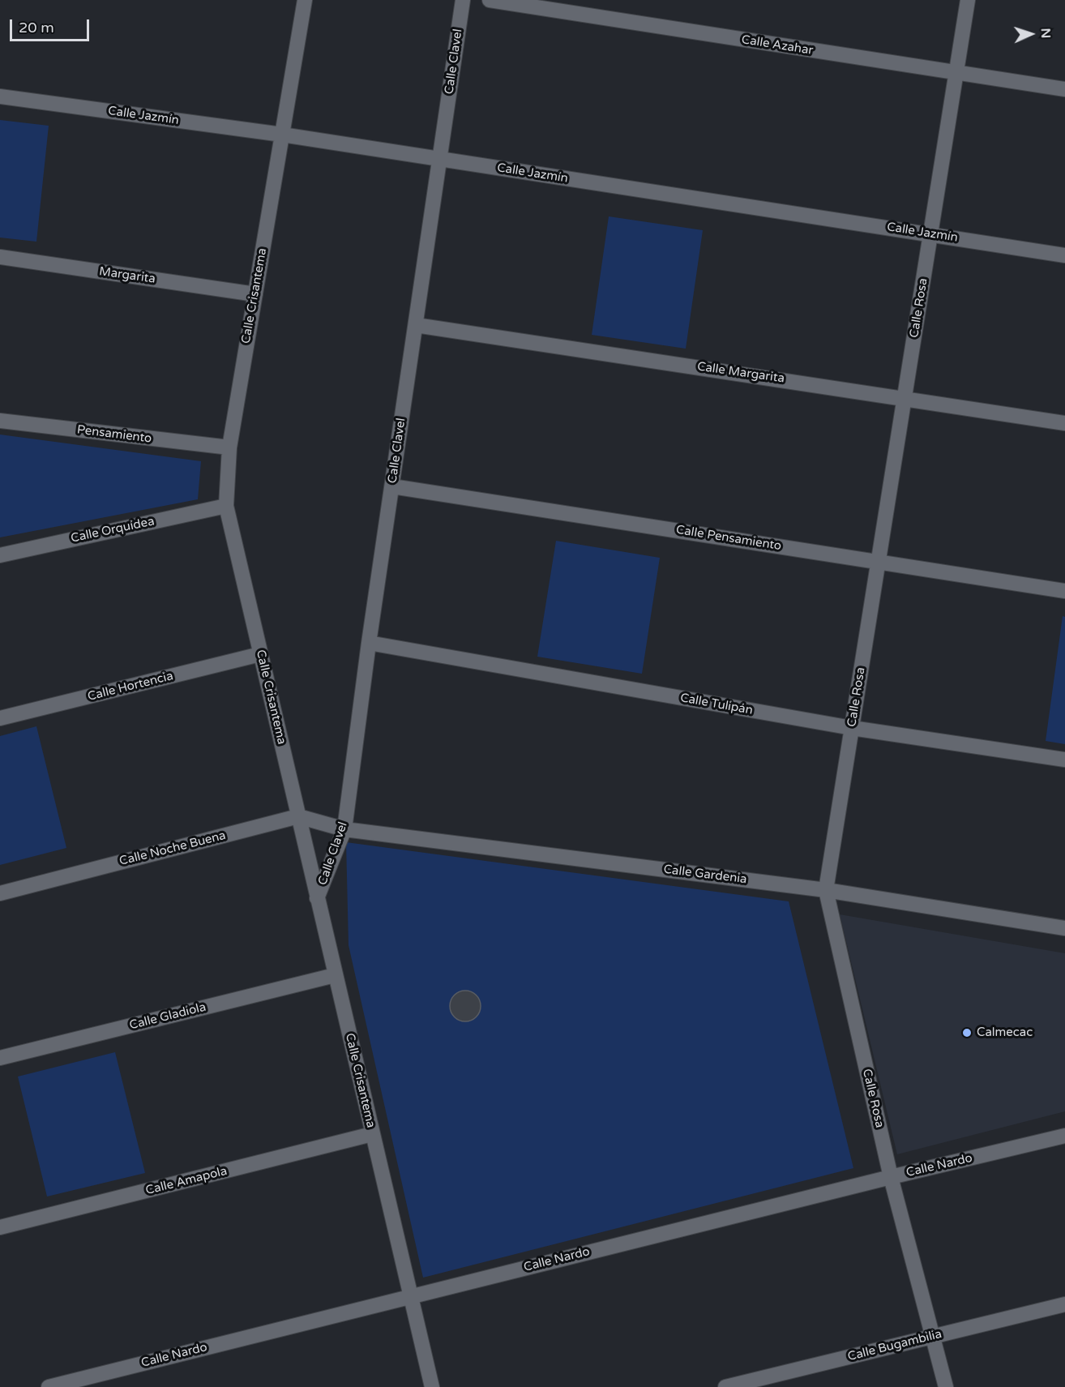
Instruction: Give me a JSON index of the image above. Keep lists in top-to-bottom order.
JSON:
{
  "streets": {
    "street": [
      "Calle Azahar",
      "Calle Clavel",
      "Calle Jazmín",
      "Margarita",
      "Calle Crisantema",
      "Calle Rosa",
      "Calle Margarita",
      "Pensamiento",
      "Calle Orquídea",
      "Calle Pensamiento",
      "Calle Hortencia",
      "Calle Tulipán",
      "Calle Noche Buena",
      "Calle Gardenia",
      "Calle Gladiola",
      "Calle Nardo",
      "Calle Amapola",
      "Calle Bugambilia"
    ]
  },
  "crossings": [
    ["Calle Azahar", "Calle Rosa"],
    ["Calle Clavel", "Calle Jazmín"],
    ["Calle Clavel", "Calle Crisantema"],
    ["Calle Clavel", "Calle Margarita"],
    ["Calle Clavel", "Calle Pensamiento"],
    ["Calle Clavel", "Calle Tulipán"],
    ["Calle Clavel", "Calle Gardenia"],
    ["Calle Jazmín", "Calle Crisantema"],
    ["Calle Jazmín", "Calle Rosa"],
    ["Margarita", "Calle Crisantema"],
    ["Calle Crisantema", "Pensamiento"],
    ["Calle Crisantema", "Calle Orquídea"],
    ["Calle Crisantema", "Calle Hortencia"],
    ["Calle Crisantema", "Calle Noche Buena"],
    ["Calle Crisantema", "Calle Gladiola"],
    ["Calle Crisantema", "Calle Nardo"],
    ["Calle Crisantema", "Calle Amapola"],
    ["Calle Rosa", "Calle Margarita"],
    ["Calle Rosa", "Calle Pensamiento"],
    ["Calle Rosa", "Calle Tulipán"],
    ["Calle Rosa", "Calle Gardenia"],
    ["Calle Rosa", "Calle Nardo"],
    ["Calle Rosa", "Calle Bugambilia"]
  ],
  "places": ["Calmecac"],
  "scale_bar": "20 m",
  "north": "right"
}
